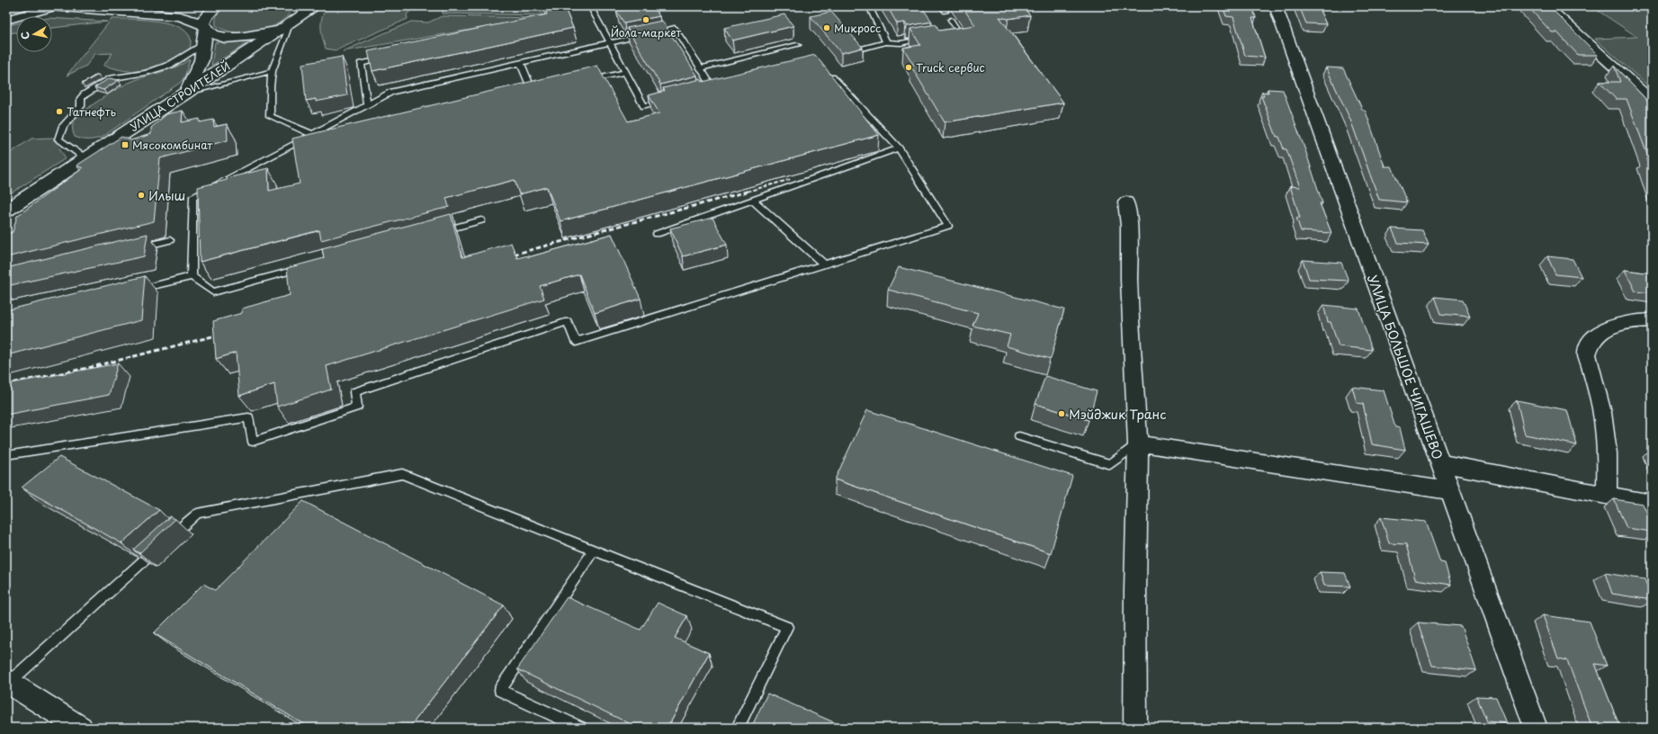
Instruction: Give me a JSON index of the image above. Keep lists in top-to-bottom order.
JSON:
{
  "streets": {
    "main road": ["УЛИЦА СТРОИТЕЛЕЙ"],
    "street": ["УЛИЦА БОЛЬШОЕ ЧИГАШЕВО"]
  },
  "places": {
    "other": [
      "Йола-маркет",
      "Микросс",
      "Truck сервис",
      "Татнефть",
      "Илыш",
      "Мэйджик Транс"
    ],
    "transit": ["Мясокомбинат"]
  },
  "north": "left"
}
